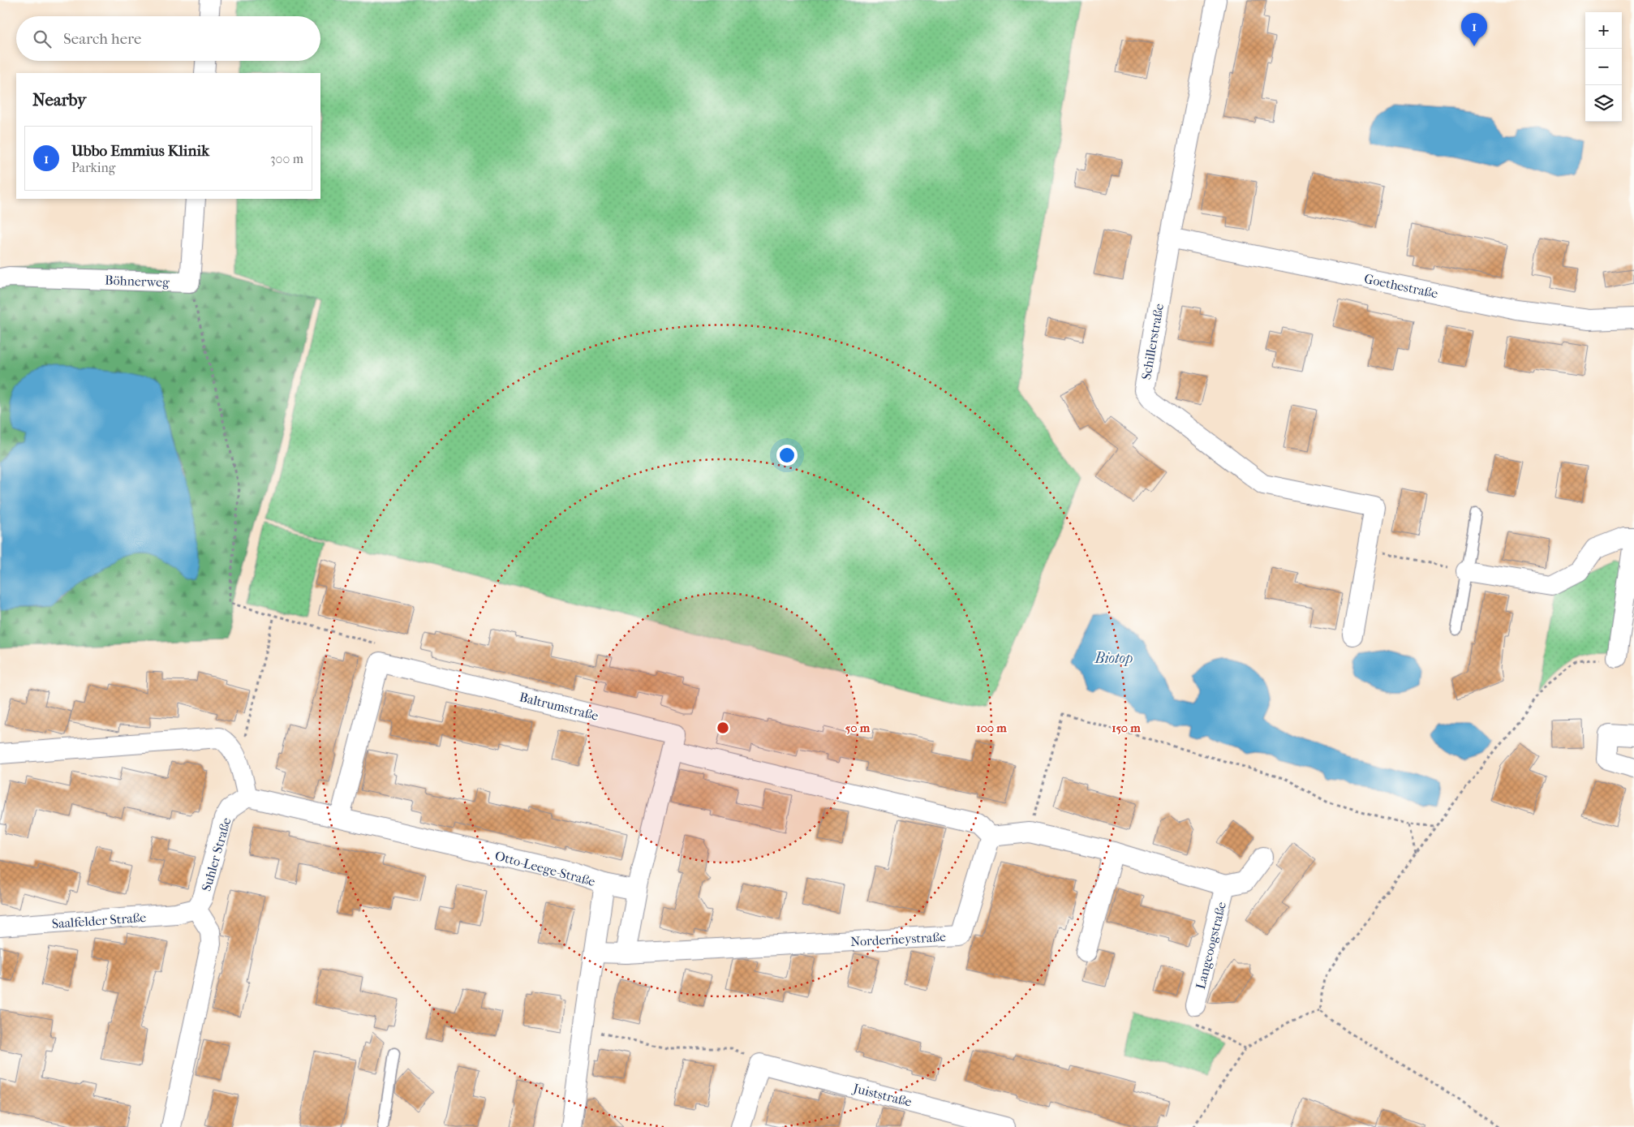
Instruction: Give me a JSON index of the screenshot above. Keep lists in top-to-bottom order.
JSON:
{
  "streets": {
    "street": [
      "Böhnerweg",
      "Goethestraße",
      "Schillerstraße",
      "Baltrumstraße",
      "Suhler Straße",
      "Otto-Leege-Straße",
      "Saalfelder Straße",
      "Norderneystraße",
      "Langeoogstraße",
      "Juiststraße"
    ]
  },
  "crossings": [
    ["Goethestraße", "Schillerstraße"],
    ["Baltrumstraße", "Norderneystraße"],
    ["Suhler Straße", "Otto-Leege-Straße"],
    ["Suhler Straße", "Saalfelder Straße"],
    ["Otto-Leege-Straße", "Norderneystraße"],
    ["Norderneystraße", "Langeoogstraße"]
  ],
  "water": ["Biotop"],
  "page": {
    "map_buttons": ["+", "−"],
    "pins": "1",
    "search": "Search here",
    "heading": "Nearby",
    "list": [
      {
        "mark": "1",
        "name": "Ubbo Emmius Klinik",
        "note": "Parking",
        "value": "300 m"
      }
    ]
  },
  "rings": ["50 m", "100 m", "150 m"]
}
